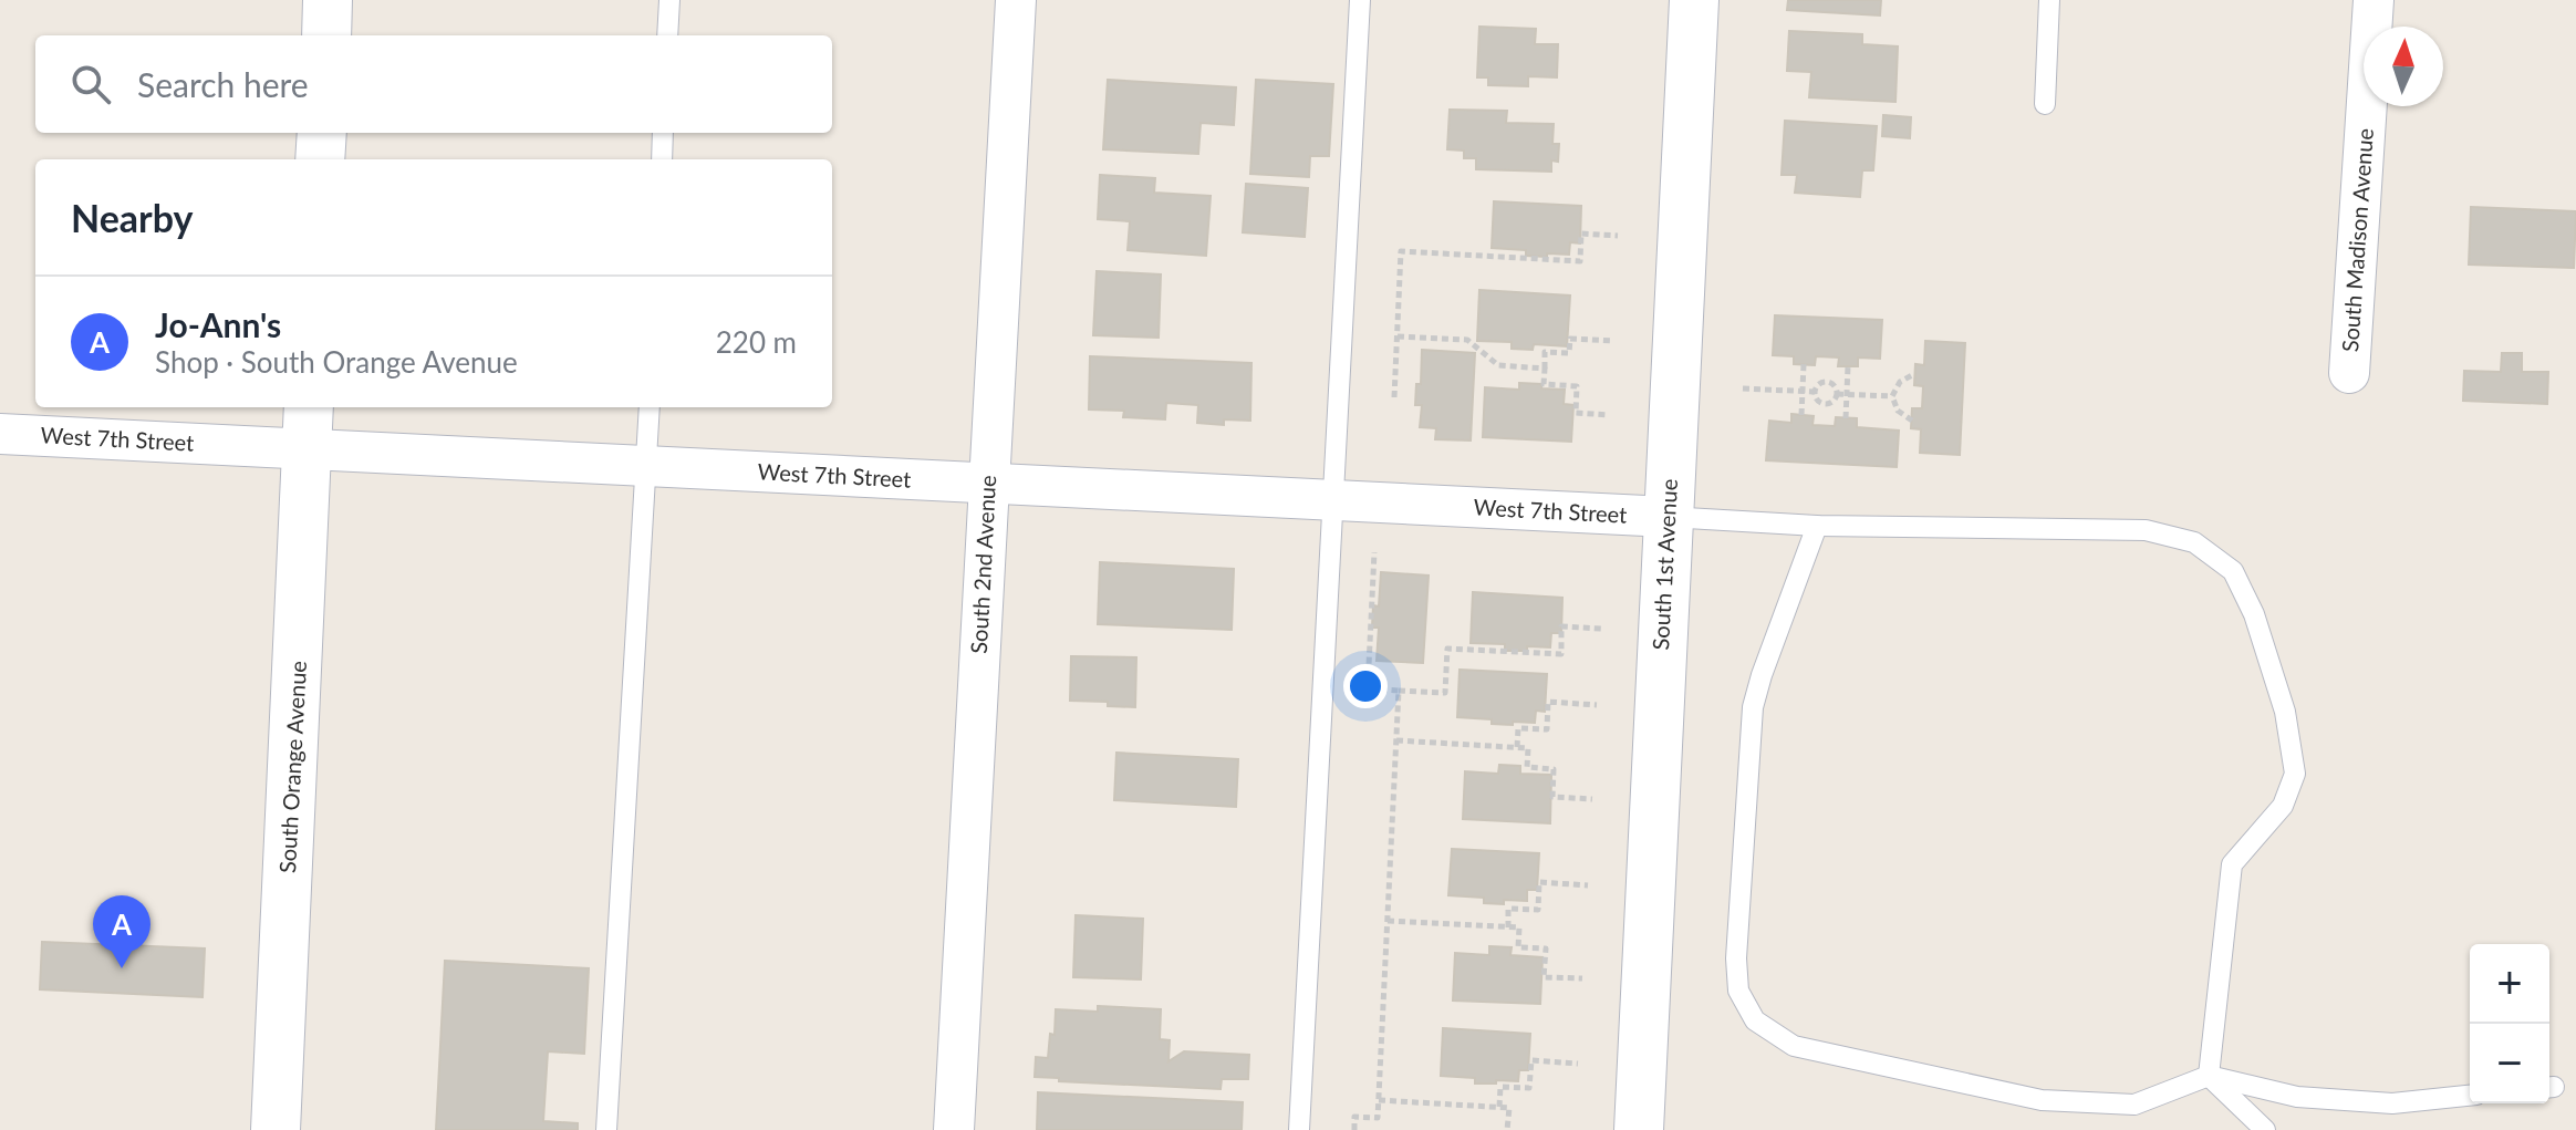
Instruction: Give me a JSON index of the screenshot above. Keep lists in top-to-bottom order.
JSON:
{
  "streets": {
    "street": [
      "South Madison Avenue",
      "West 7th Street",
      "South 2nd Avenue",
      "South 1st Avenue",
      "South Orange Avenue"
    ]
  },
  "crossings": [
    ["West 7th Street", "South 2nd Avenue"],
    ["West 7th Street", "South 1st Avenue"],
    ["West 7th Street", "South Orange Avenue"]
  ],
  "north": "top",
  "page": {
    "search": "Search here",
    "heading": "Nearby",
    "list": [
      {
        "mark": "A",
        "name": "Jo-Ann's",
        "note": "Shop · South Orange Avenue",
        "value": "220 m"
      }
    ],
    "pins": "A",
    "map_buttons": ["+", "−"]
  }
}
